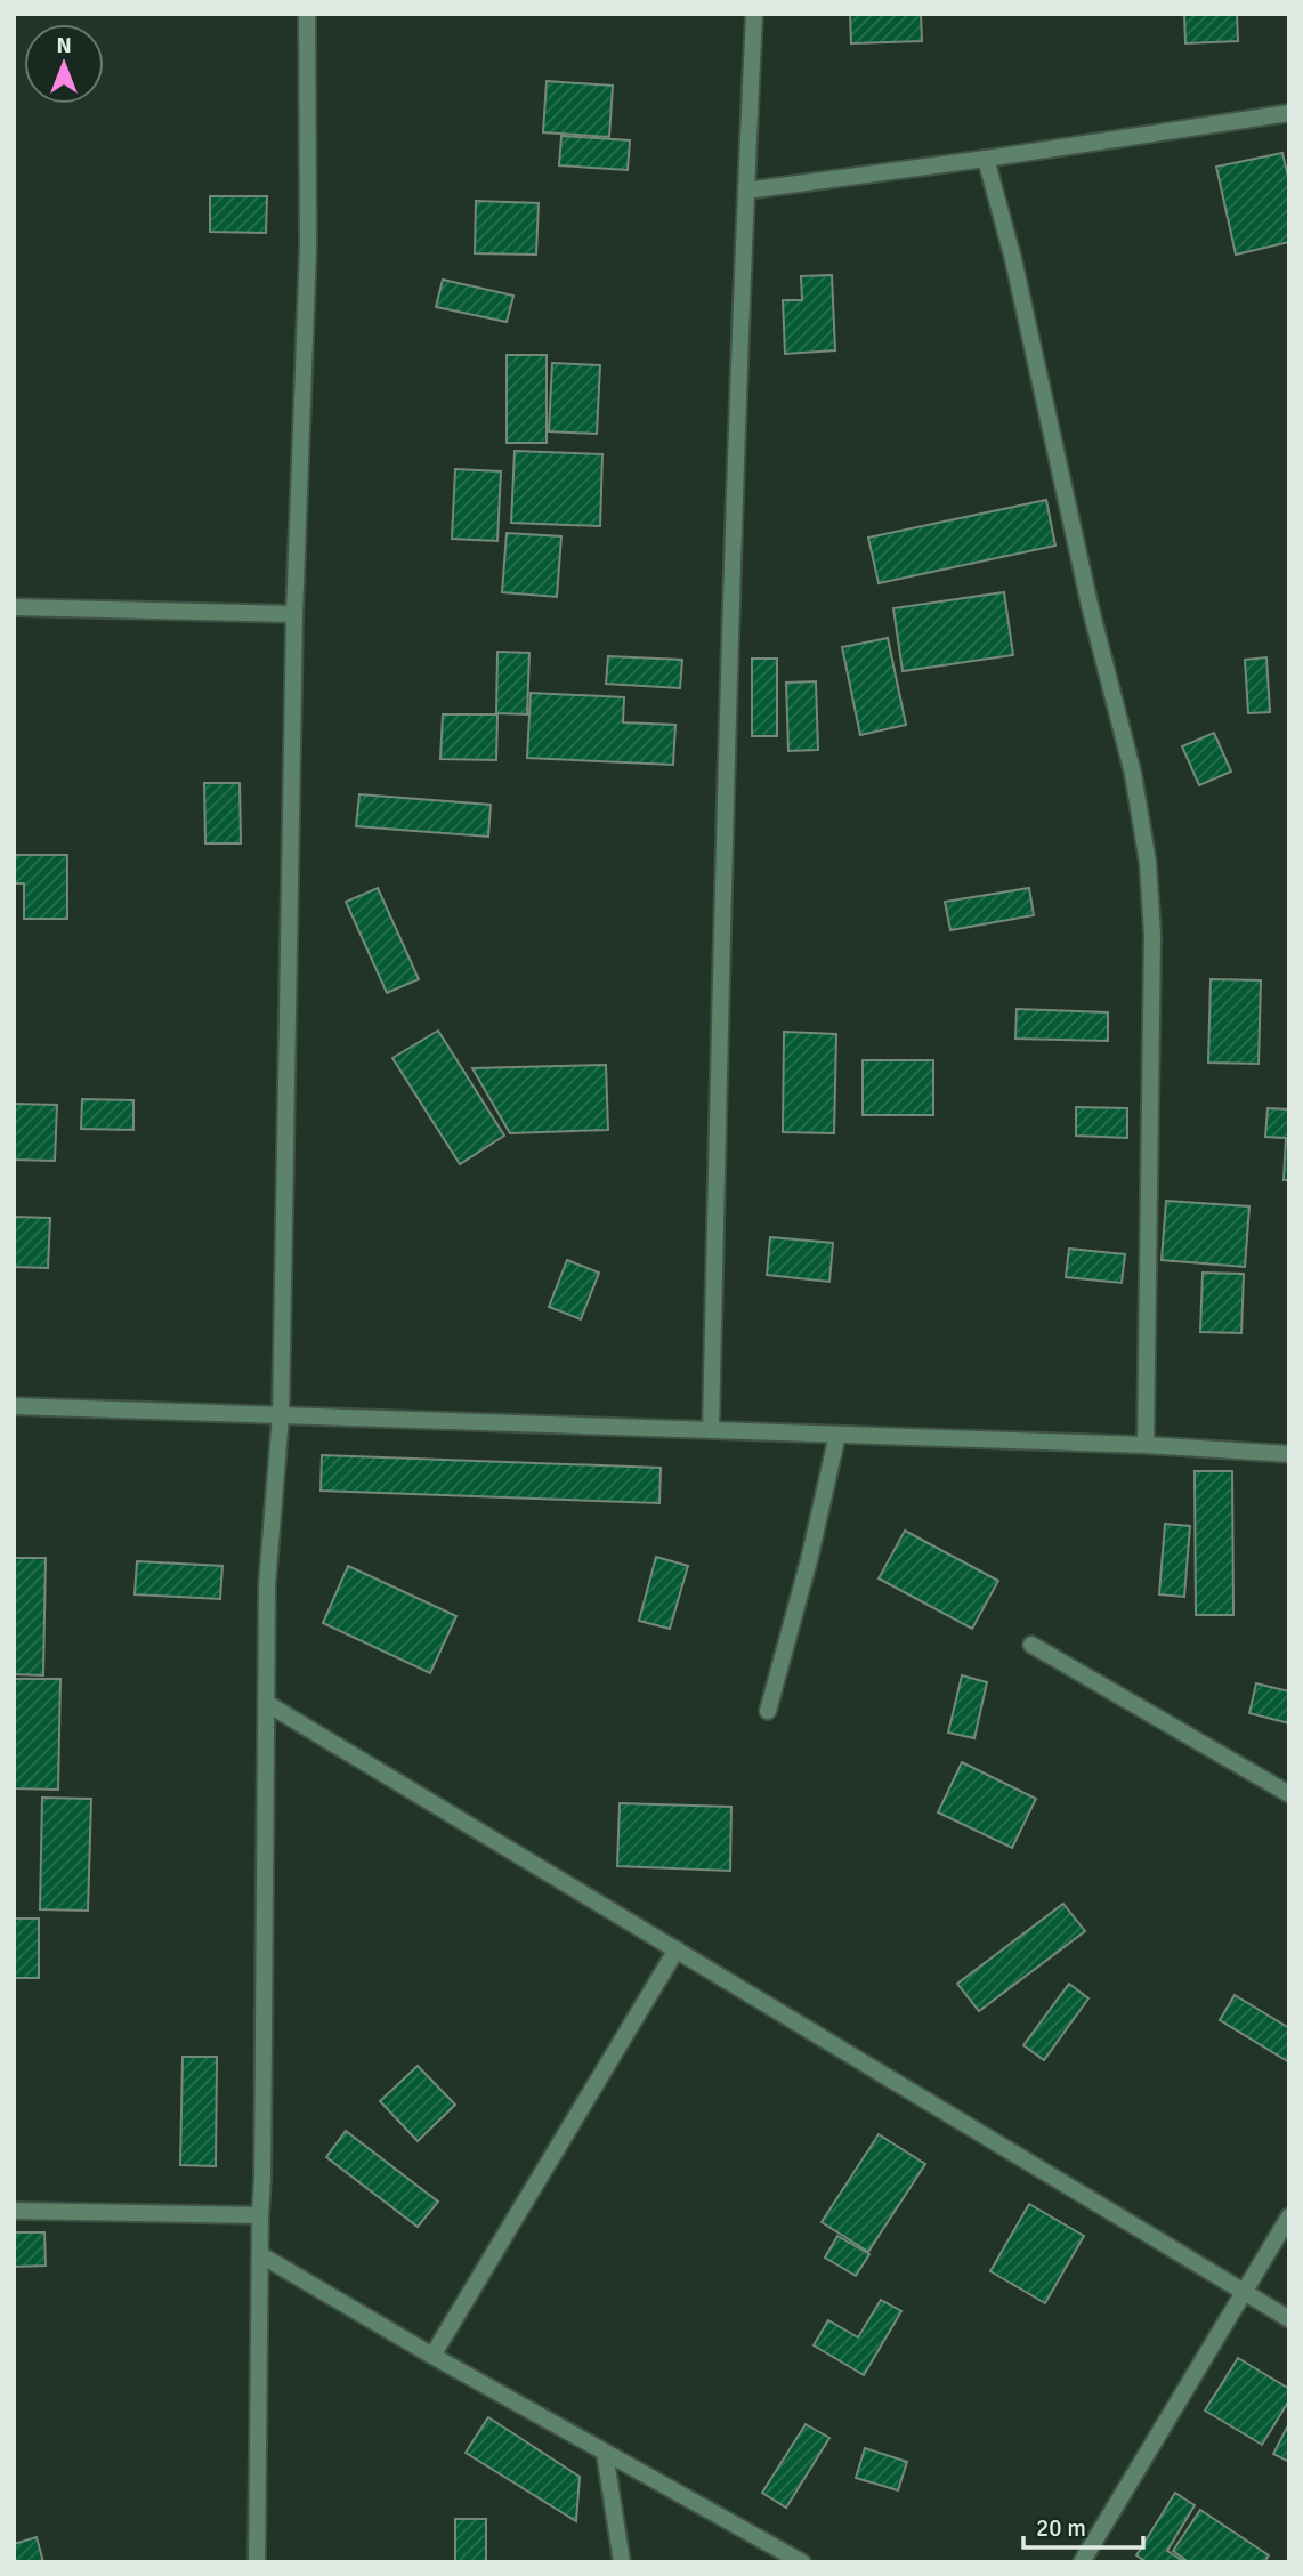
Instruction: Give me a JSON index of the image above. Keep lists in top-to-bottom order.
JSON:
{
  "scale_bar": "20 m",
  "north": "top"
}
